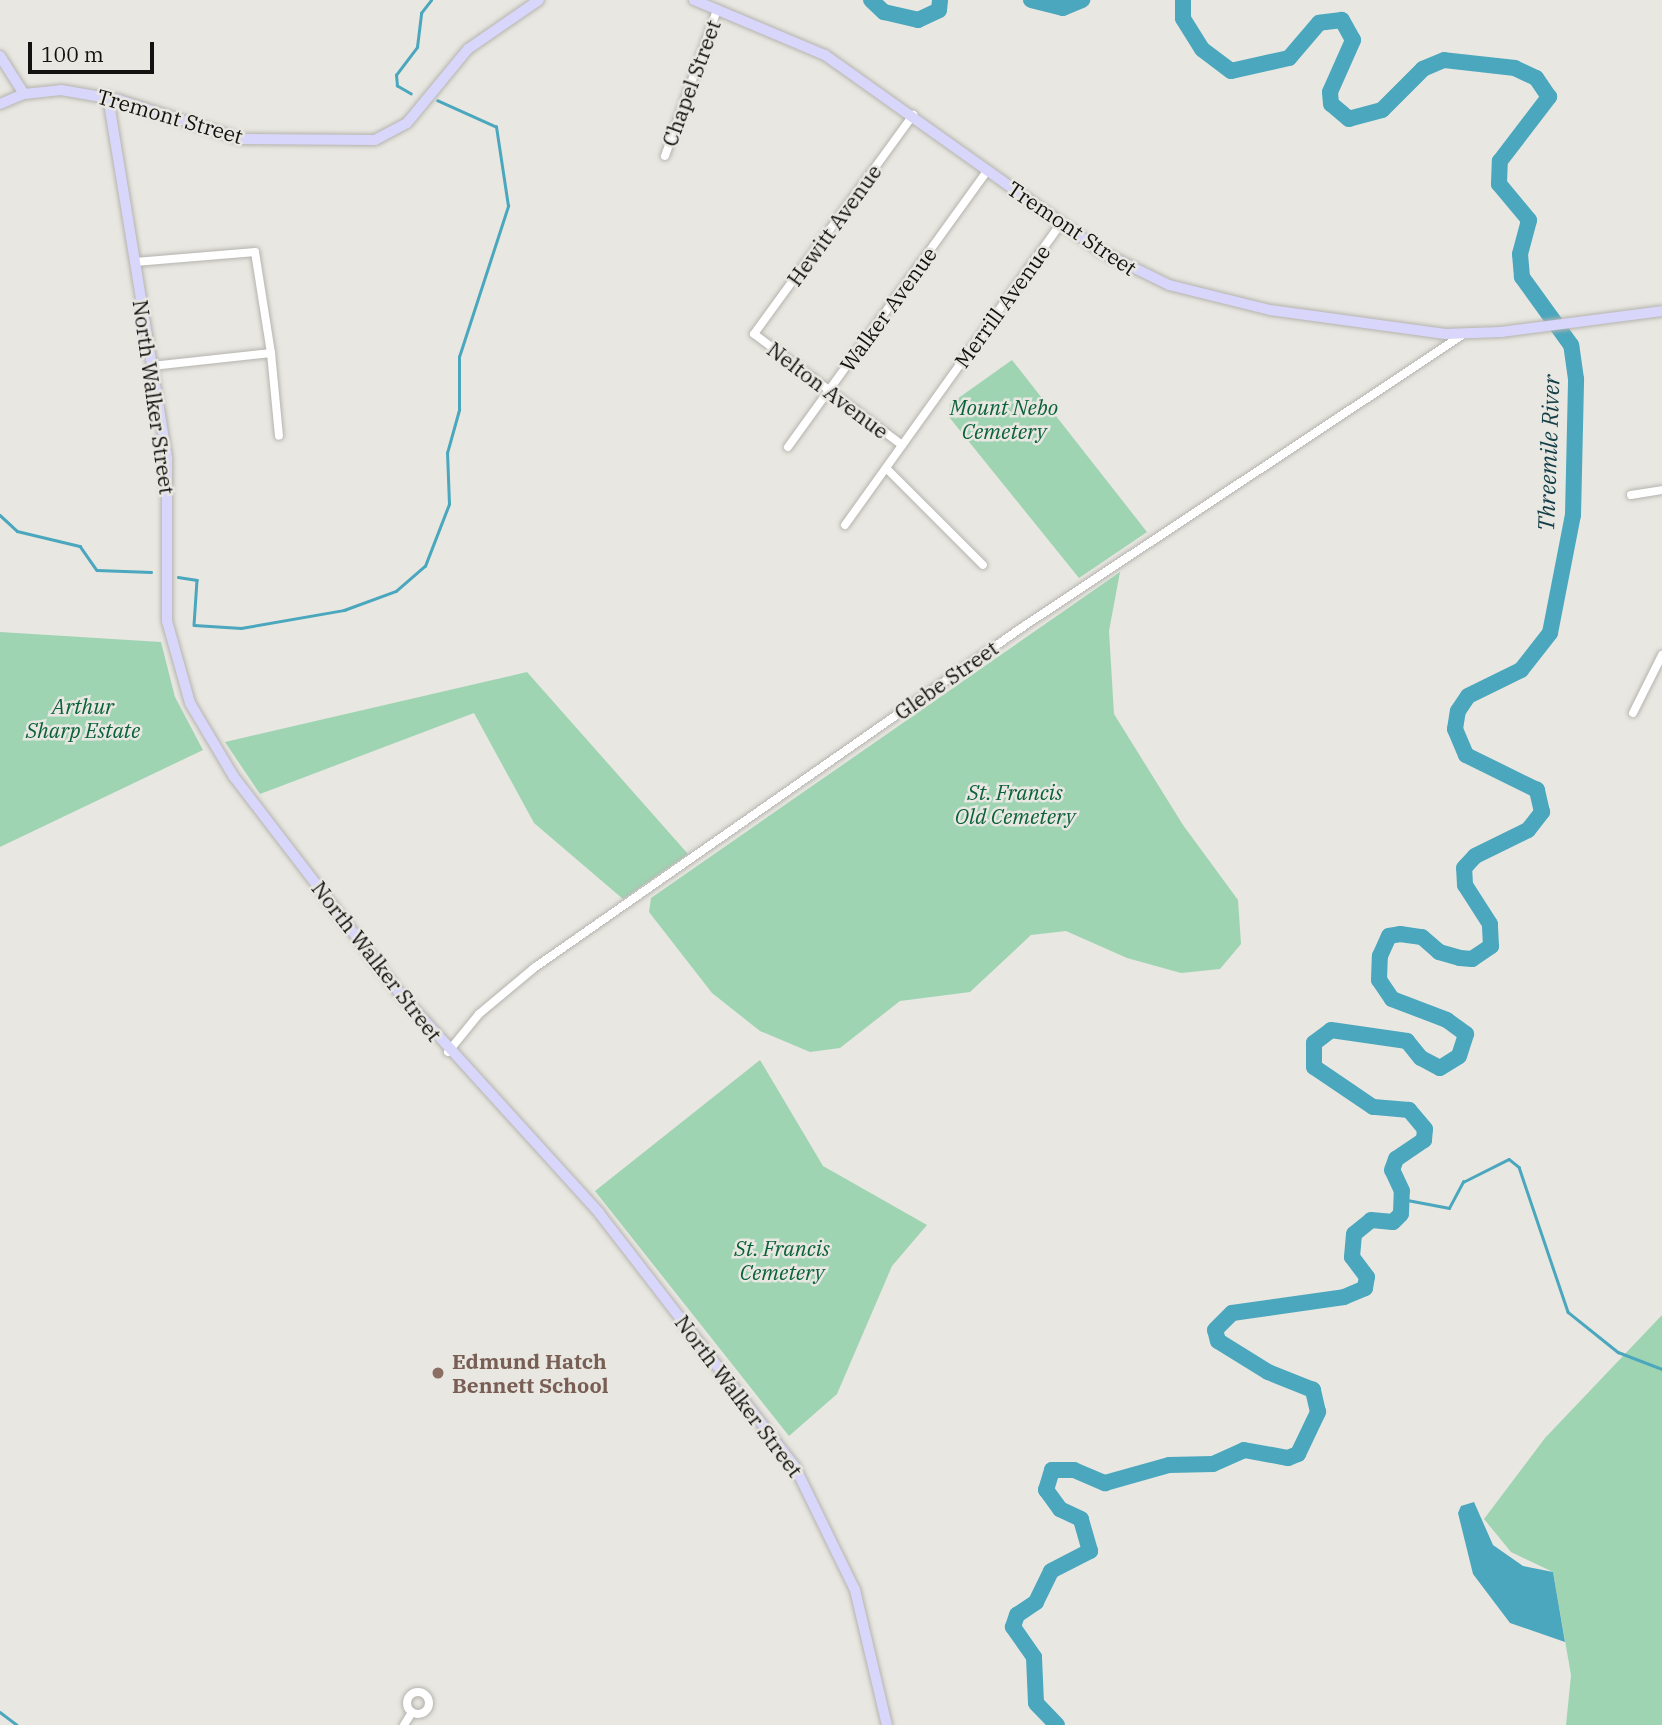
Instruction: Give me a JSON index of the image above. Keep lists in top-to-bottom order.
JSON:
{
  "streets": {
    "main road": ["Tremont Street", "North Walker Street"],
    "street": [
      "Chapel Street",
      "Hewitt Avenue",
      "Merrill Avenue",
      "Walker Avenue",
      "Nelton Avenue",
      "Glebe Street"
    ]
  },
  "crossings": [
    ["Chapel Street", "Tremont Street"],
    ["Tremont Street", "Hewitt Avenue"],
    ["Tremont Street", "Merrill Avenue"],
    ["Tremont Street", "Walker Avenue"],
    ["Tremont Street", "North Walker Street"],
    ["Tremont Street", "Glebe Street"],
    ["Hewitt Avenue", "Nelton Avenue"],
    ["Merrill Avenue", "Nelton Avenue"],
    ["Walker Avenue", "Nelton Avenue"],
    ["North Walker Street", "Glebe Street"]
  ],
  "water": ["Threemile River"],
  "parks": [
    "Mount Nebo Cemetery",
    "Arthur Sharp Estate",
    "St. Francis Old Cemetery",
    "St. Francis Cemetery"
  ],
  "places": ["Edmund Hatch Bennett School"],
  "scale_bar": "100 m"
}
